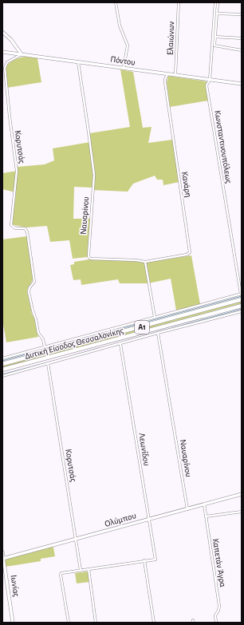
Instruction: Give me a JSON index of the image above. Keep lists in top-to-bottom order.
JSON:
{
  "streets": {
    "highway": ["Α1", "Δυτική Είσοδος Θεσσαλονίκης"],
    "street": [
      "Ελαιώνων",
      "Πόντου",
      "Κορυτσάς",
      "Κωνσταντινουπόλεως",
      "Κανάρη",
      "Ναυαρίνου",
      "Λεωνίδου",
      "Ολύμπου",
      "Καπετάν Άγρα",
      "Ιωνίας"
    ]
  },
  "crossings": [
    ["Ελαιώνων", "Πόντου"],
    ["Πόντου", "Κορυτσάς"],
    ["Πόντου", "Κωνσταντινουπόλεως"],
    ["Πόντου", "Κανάρη"],
    ["Πόντου", "Ναυαρίνου"],
    ["Κορυτσάς", "Ολύμπου"],
    ["Κανάρη", "Ναυαρίνου"],
    ["Ναυαρίνου", "Ολύμπου"],
    ["Λεωνίδου", "Ολύμπου"],
    ["Ολύμπου", "Καπετάν Άγρα"],
    ["Ολύμπου", "Ιωνίας"]
  ]
}
